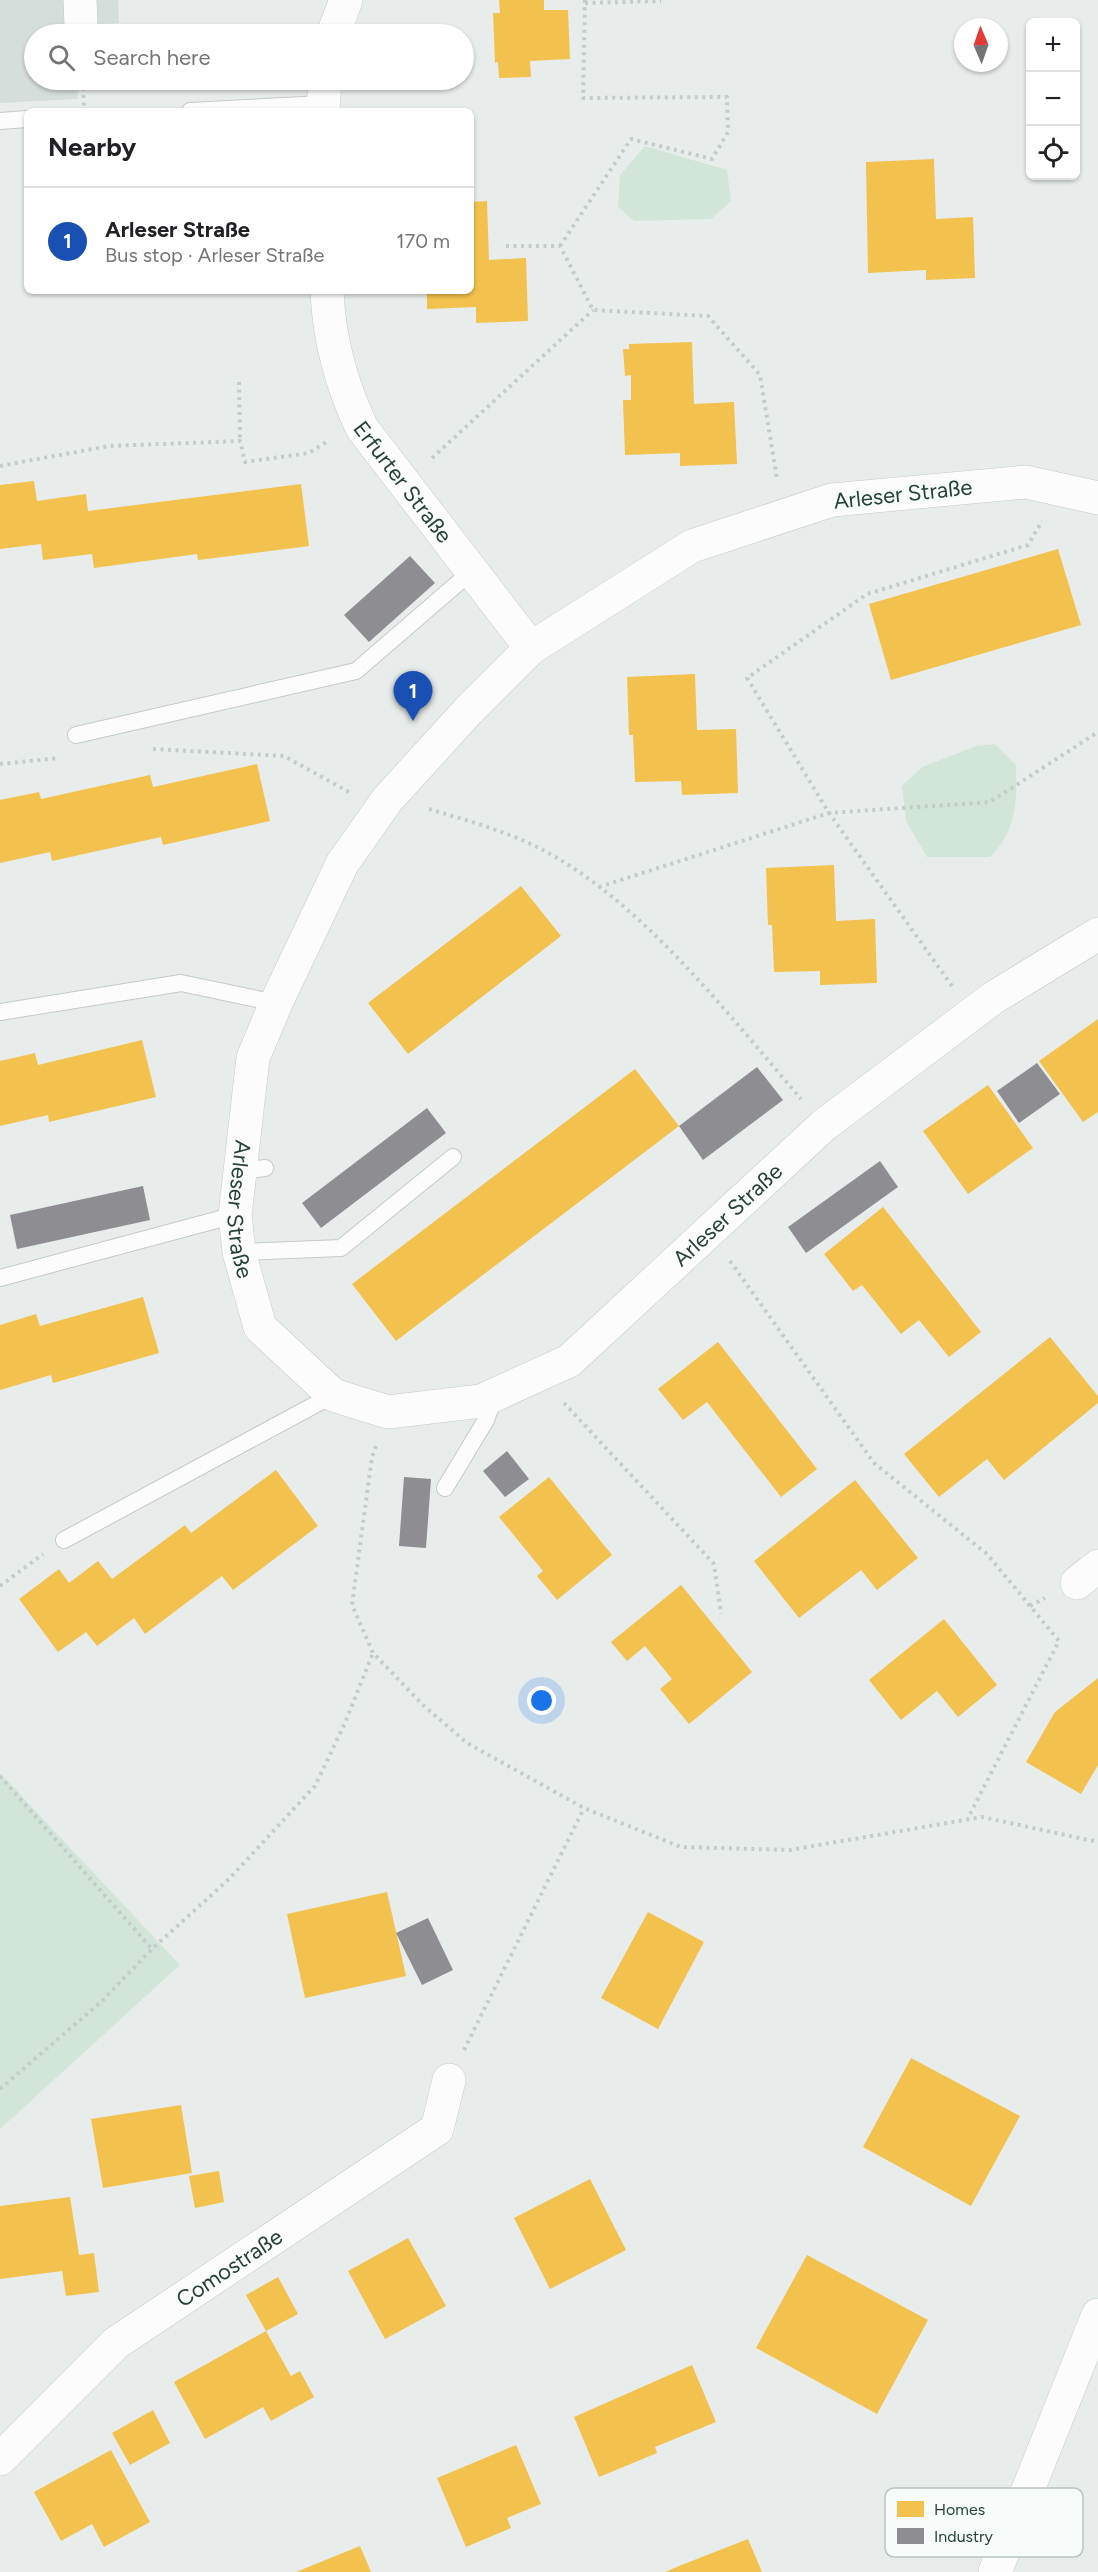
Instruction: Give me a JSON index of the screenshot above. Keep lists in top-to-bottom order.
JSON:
{
  "streets": {
    "street": ["Erfurter Straße", "Arleser Straße", "Comostraße"]
  },
  "crossings": [
    ["Erfurter Straße", "Arleser Straße"]
  ],
  "legend": ["Homes", "Industry"],
  "north": "top",
  "page": {
    "map_buttons": ["+", "−"],
    "search": "Search here",
    "heading": "Nearby",
    "list": [
      {
        "mark": "1",
        "name": "Arleser Straße",
        "note": "Bus stop · Arleser Straße",
        "value": "170 m"
      }
    ],
    "pins": "1"
  }
}
